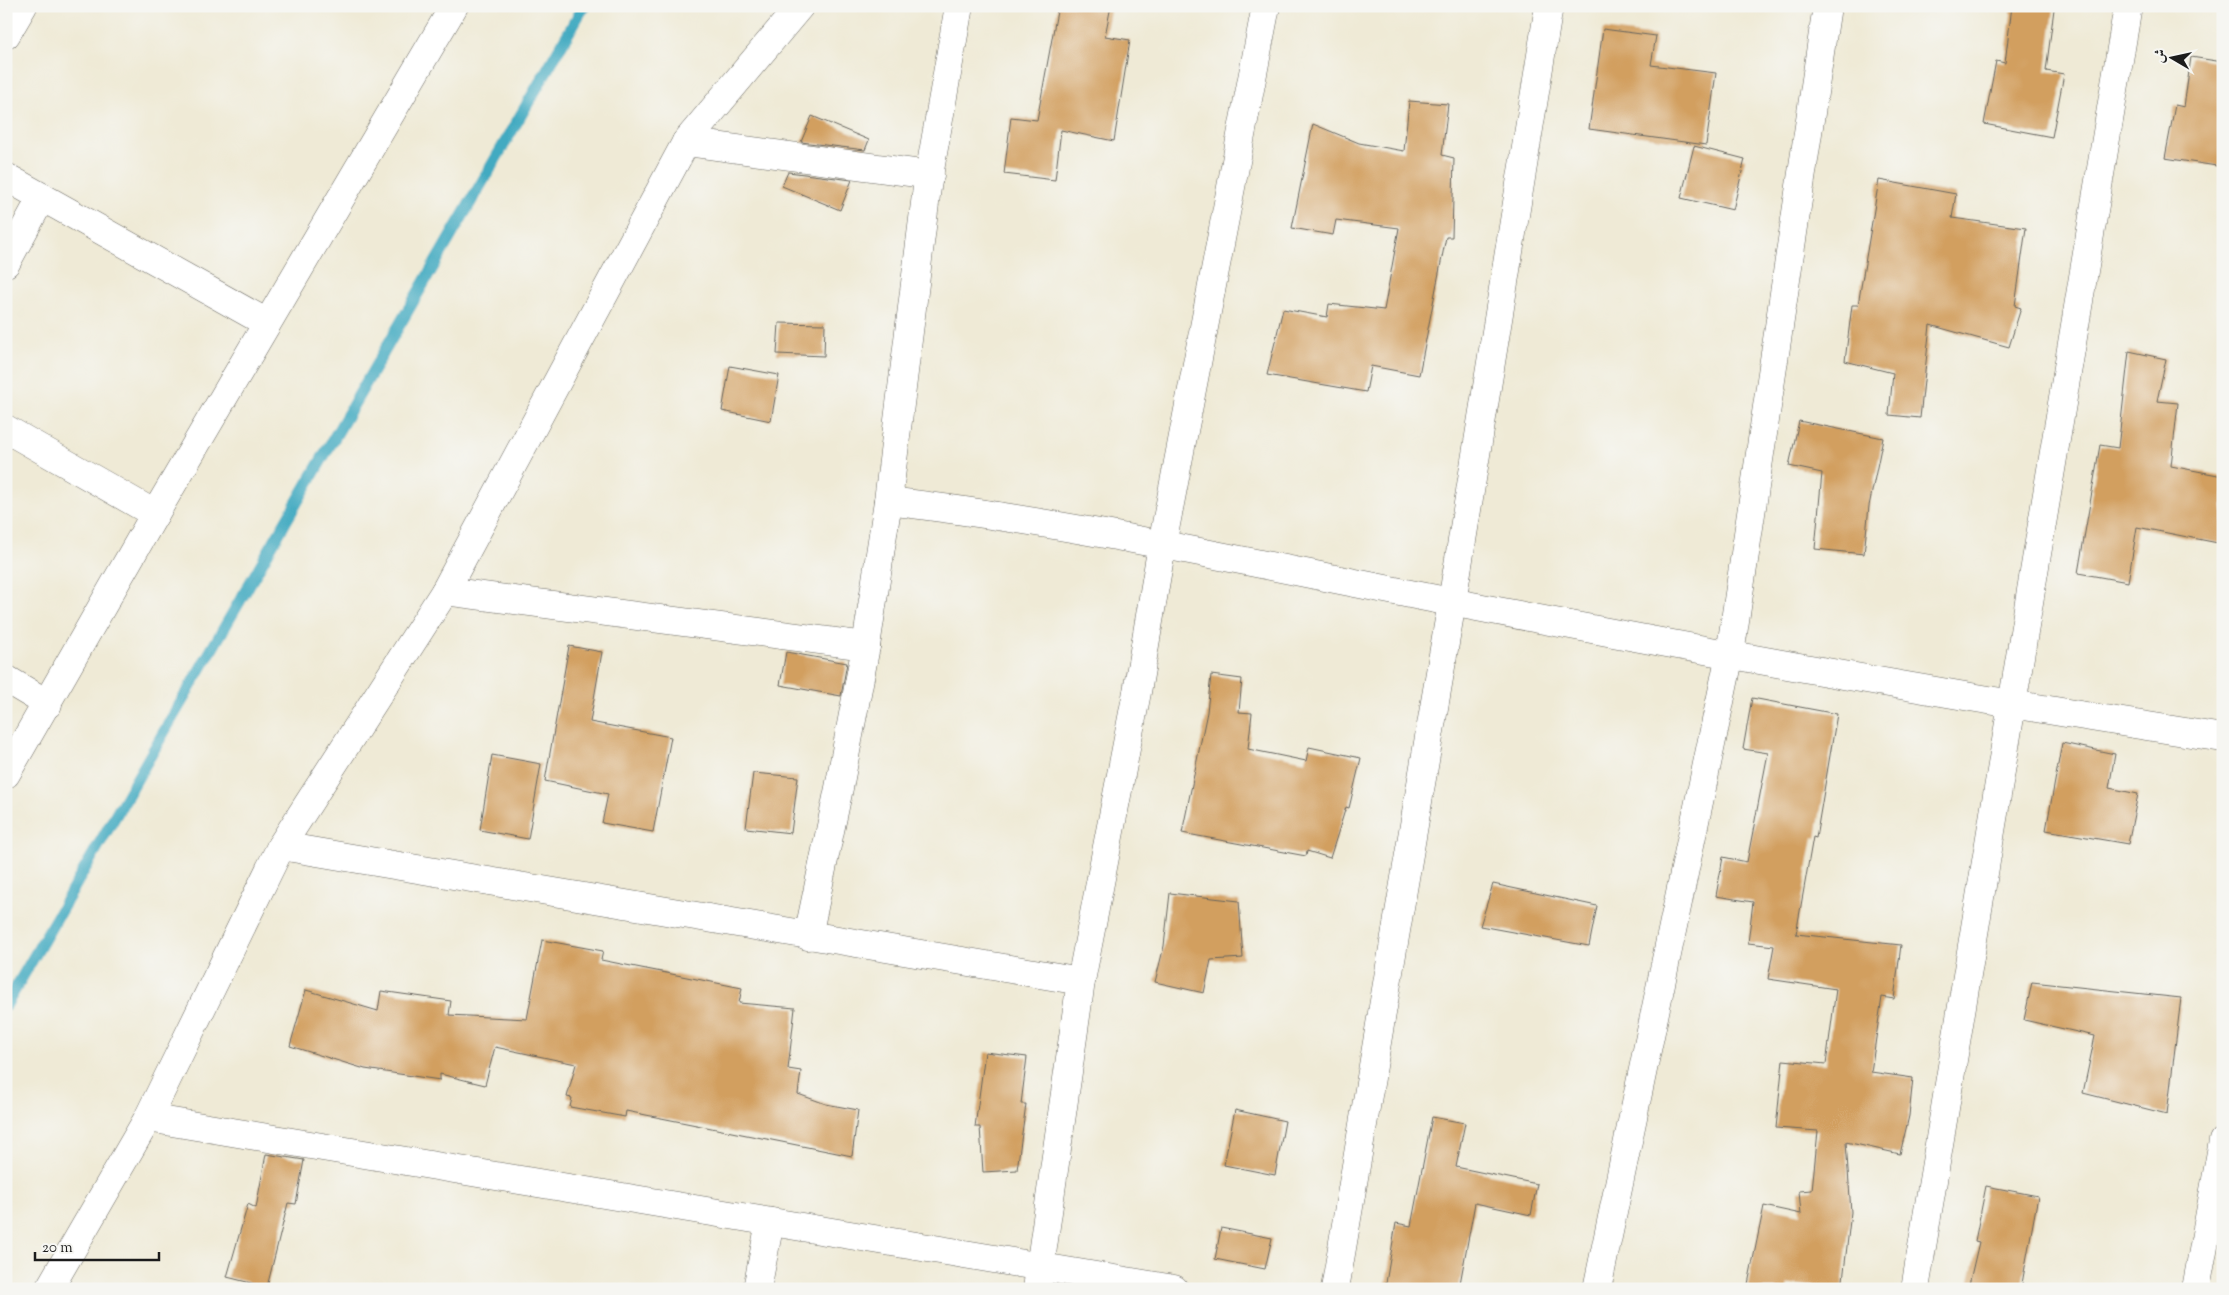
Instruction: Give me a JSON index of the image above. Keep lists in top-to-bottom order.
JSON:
{
  "scale_bar": "20 m",
  "north": "left"
}
